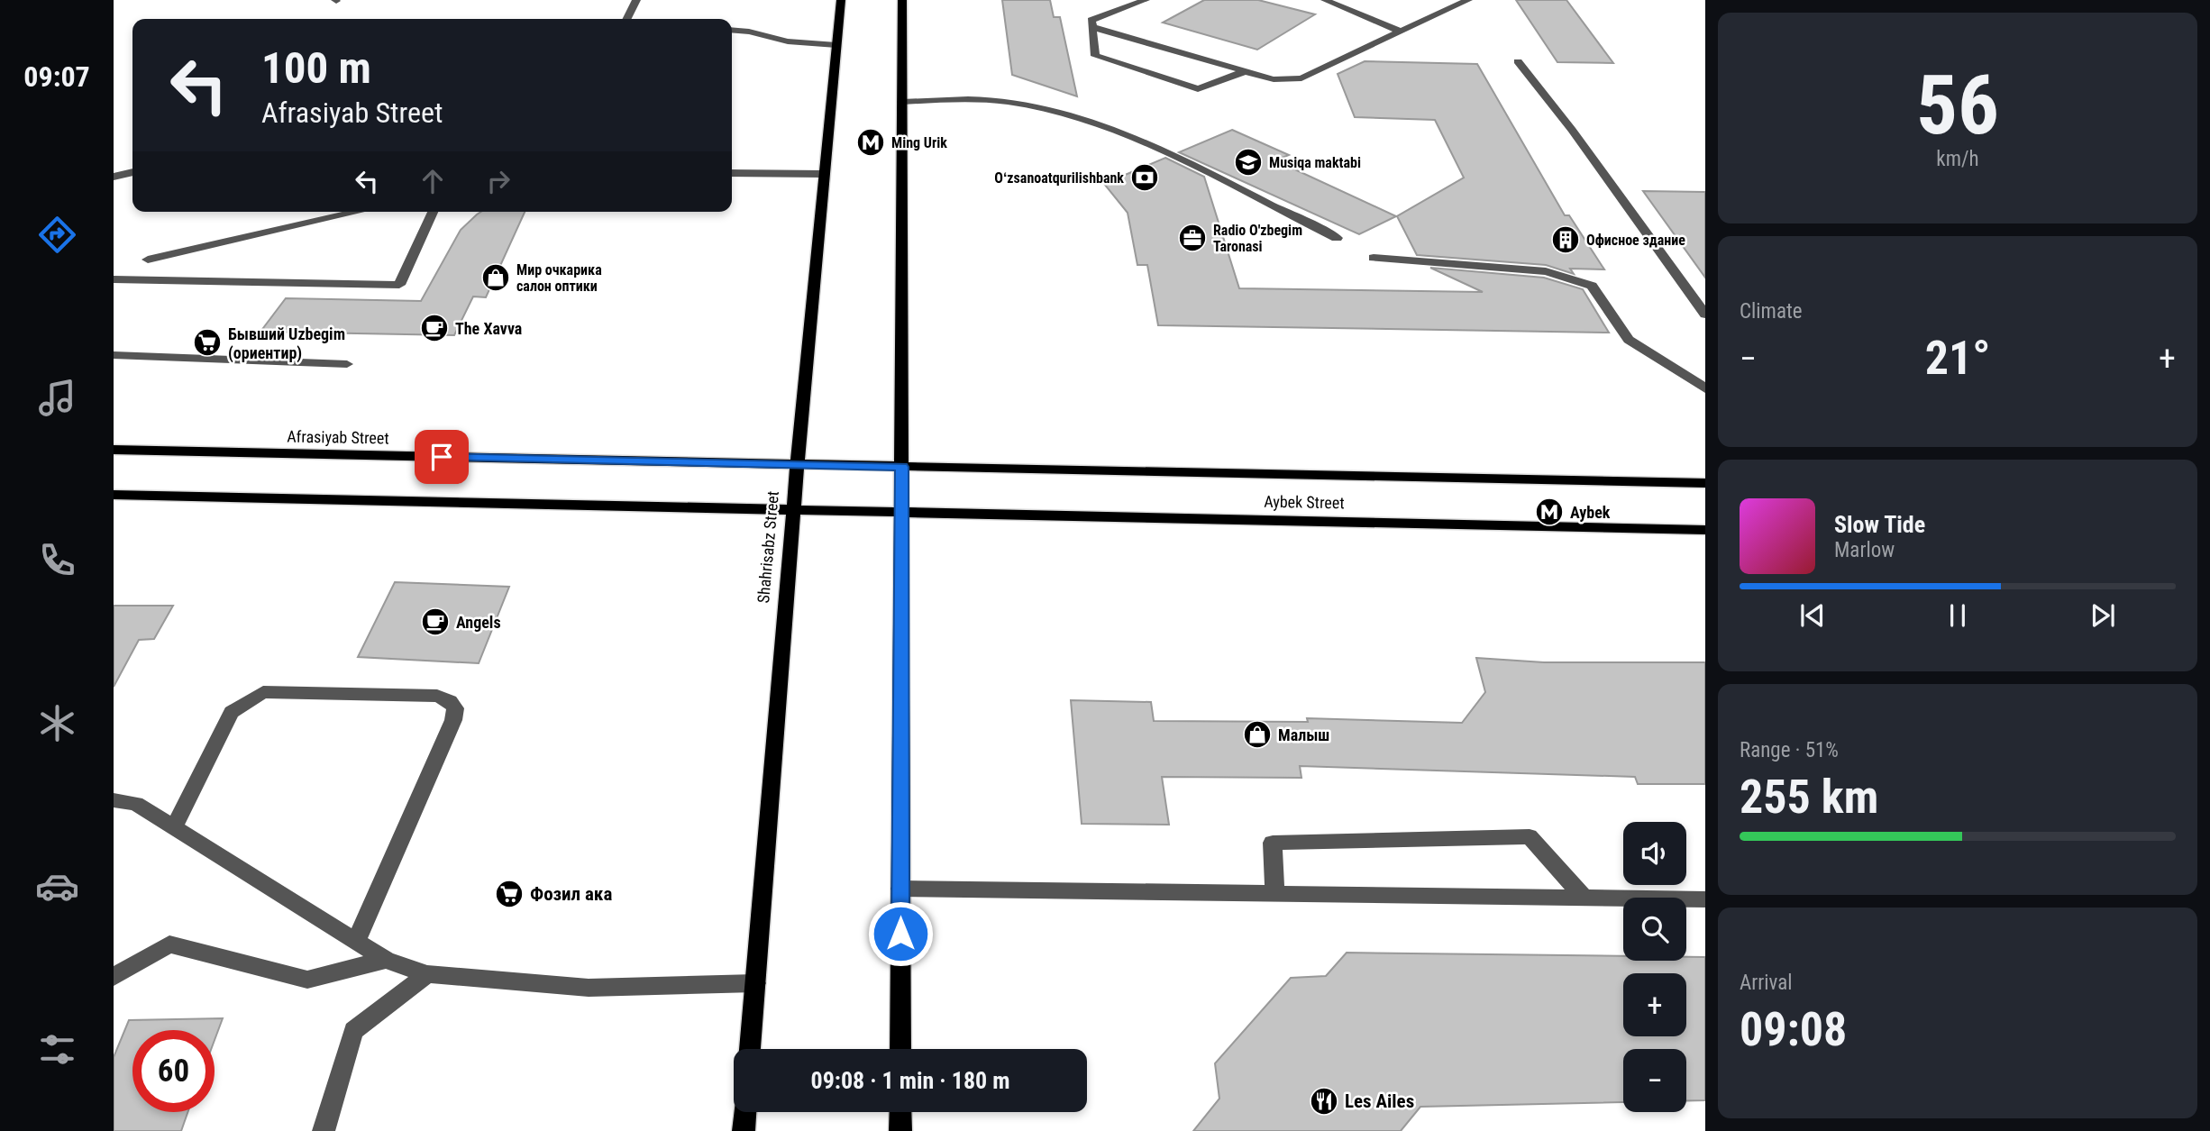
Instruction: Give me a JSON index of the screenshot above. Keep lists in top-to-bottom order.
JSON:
{
  "streets": {
    "main road": ["Afrasiyab Street", "Aybek Street", "Shahrisabz Street"]
  },
  "crossings": [
    ["Afrasiyab Street", "Aybek Street"],
    ["Afrasiyab Street", "Shahrisabz Street"]
  ],
  "places": {
    "metro station": ["Ming Urik", "Aybek"],
    "school or university": ["Musiqa maktabi"],
    "bank": ["Oʻzsanoatqurilishbank"],
    "office": ["Radio O'zbegim Taronasi"],
    "building": ["Офисное здание"],
    "shop": ["Мир очкарика салон оптики", "Малыш"],
    "cafe": ["The Xavva", "Angels"],
    "supermarket": ["Бывший Uzbegim (ориентир)", "Фозил ака"],
    "restaurant": ["Les Ailes"]
  },
  "page": {
    "tabs": "09:07",
    "tile": [
      ["56", "km/h"],
      "Climate",
      ["Range · 51%", "255 km"],
      ["Arrival", "09:08"]
    ],
    "turn": ["100 m", "Afrasiyab Street"],
    "heat": ["−", "21°", "+"],
    "song": ["Slow Tide", "Marlow"],
    "map_buttons": ["+", "−"],
    "limit": "60",
    "trip": "09:08 · 1 min · 180 m"
  }
}
